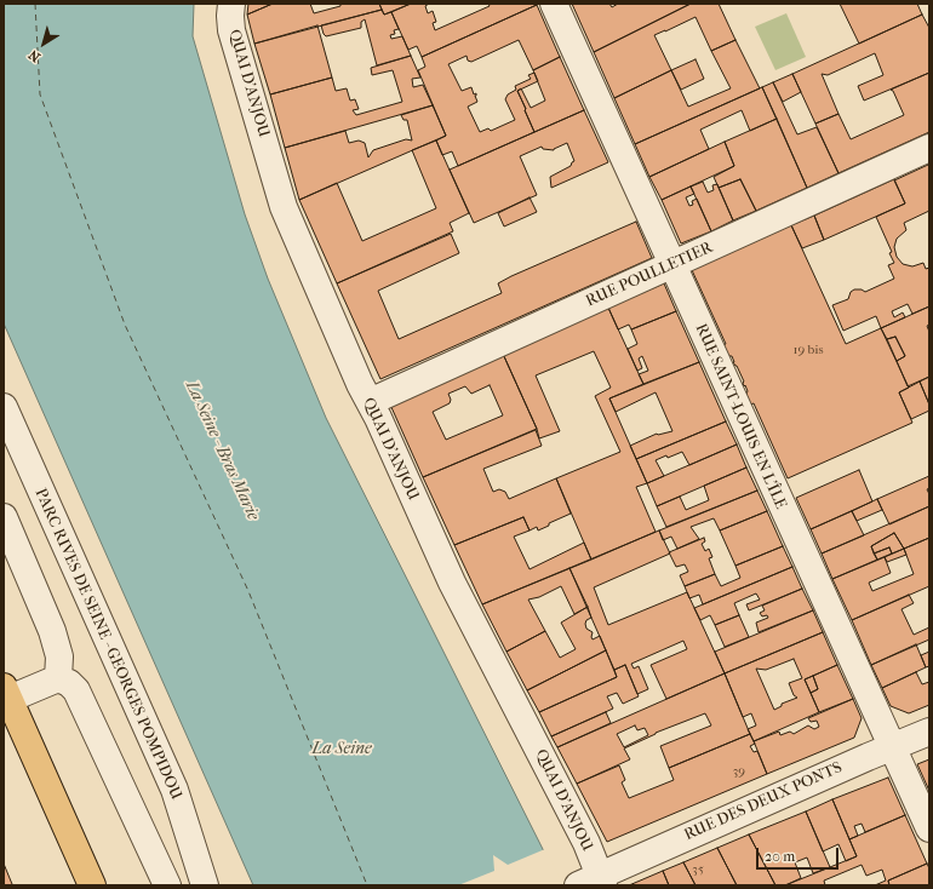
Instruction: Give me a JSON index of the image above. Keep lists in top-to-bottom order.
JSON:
{
  "streets": {
    "street": [
      "QUAI D'ANJOU",
      "RUE POULLETIER",
      "RUE SAINT-LOUIS EN L'ÎLE",
      "PARC RIVES DE SEINE - GEORGES POMPIDOU",
      "RUE DES DEUX PONTS"
    ]
  },
  "crossings": [
    ["QUAI D'ANJOU", "RUE POULLETIER"],
    ["QUAI D'ANJOU", "RUE DES DEUX PONTS"],
    ["RUE POULLETIER", "RUE SAINT-LOUIS EN L'ÎLE"],
    ["RUE SAINT-LOUIS EN L'ÎLE", "RUE DES DEUX PONTS"]
  ],
  "water": ["La Seine - Bras Marie", "La Seine"],
  "house_numbers": ["19 bis", "39", "35"],
  "scale_bar": "20 m",
  "north": "bottom left"
}
